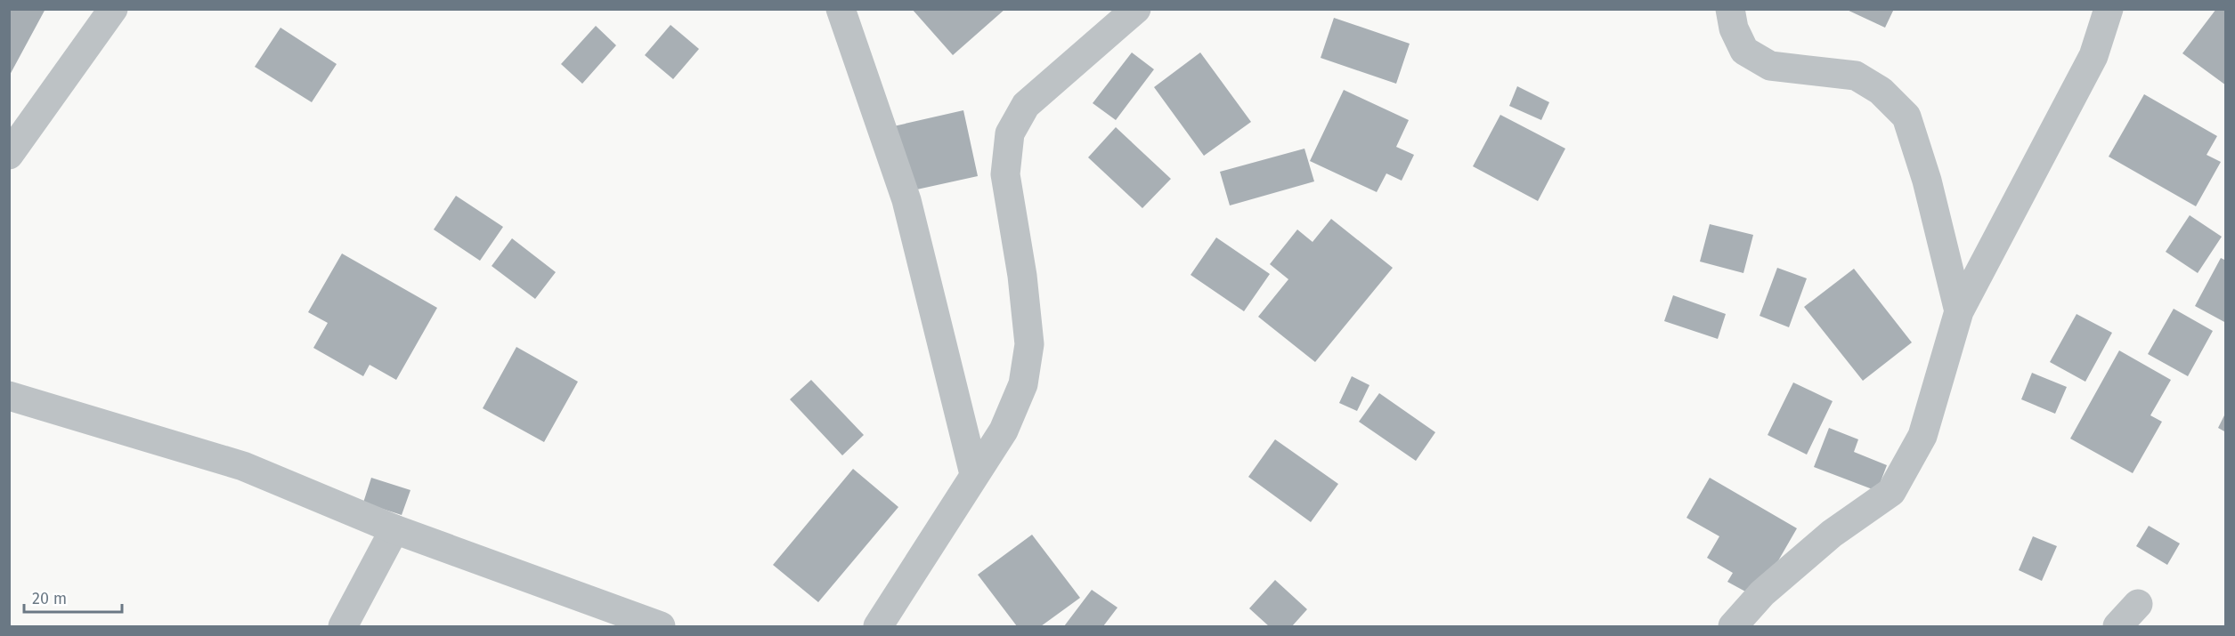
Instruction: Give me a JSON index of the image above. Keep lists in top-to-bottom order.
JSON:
{
  "scale_bar": "20 m"
}
